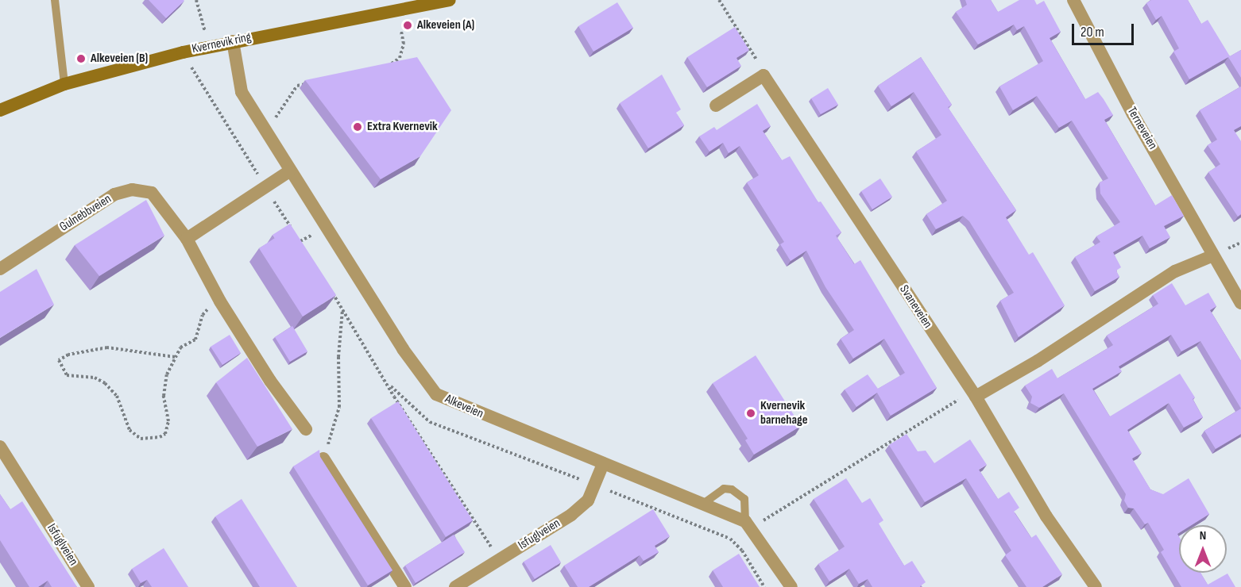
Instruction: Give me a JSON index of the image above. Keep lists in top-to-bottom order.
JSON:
{
  "streets": {
    "main road": ["Kvernevik ring"],
    "street": [
      "Terneveien",
      "Gulnebbveien",
      "Svaneveien",
      "Alkeveien",
      "Isfuglveien"
    ]
  },
  "crossings": [
    ["Kvernevik ring", "Alkeveien"],
    ["Alkeveien", "Isfuglveien"]
  ],
  "places": [
    "Alkeveien (A)",
    "Alkeveien (B)",
    "Extra Kvernevik",
    "Kvernevik barnehage"
  ],
  "scale_bar": "20 m",
  "north": "top"
}
